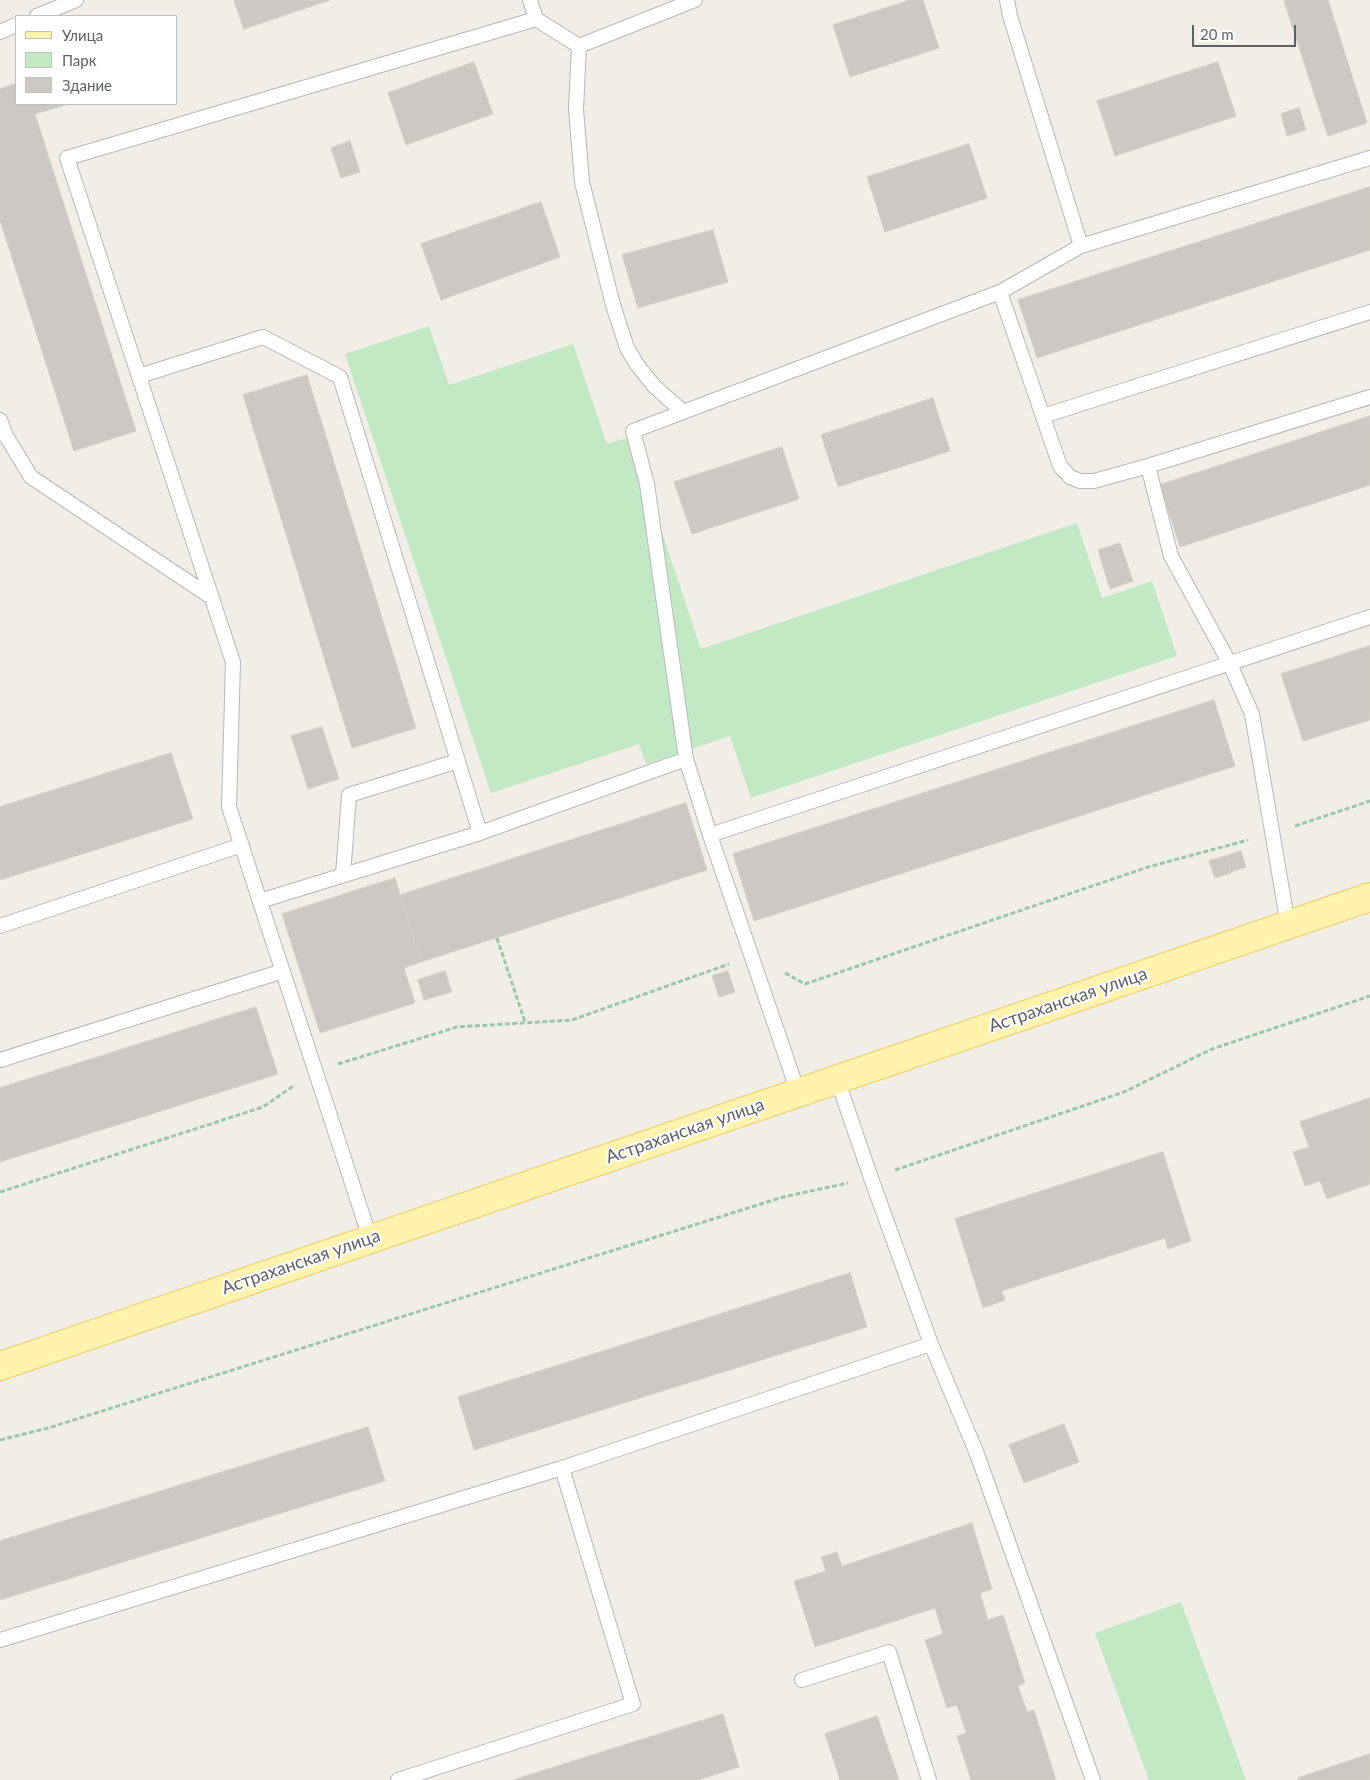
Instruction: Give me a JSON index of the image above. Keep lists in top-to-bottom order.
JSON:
{
  "streets": {
    "main road": ["Астраханская улица"]
  },
  "legend": ["Улица", "Парк", "Здание"],
  "scale_bar": "20 m"
}
